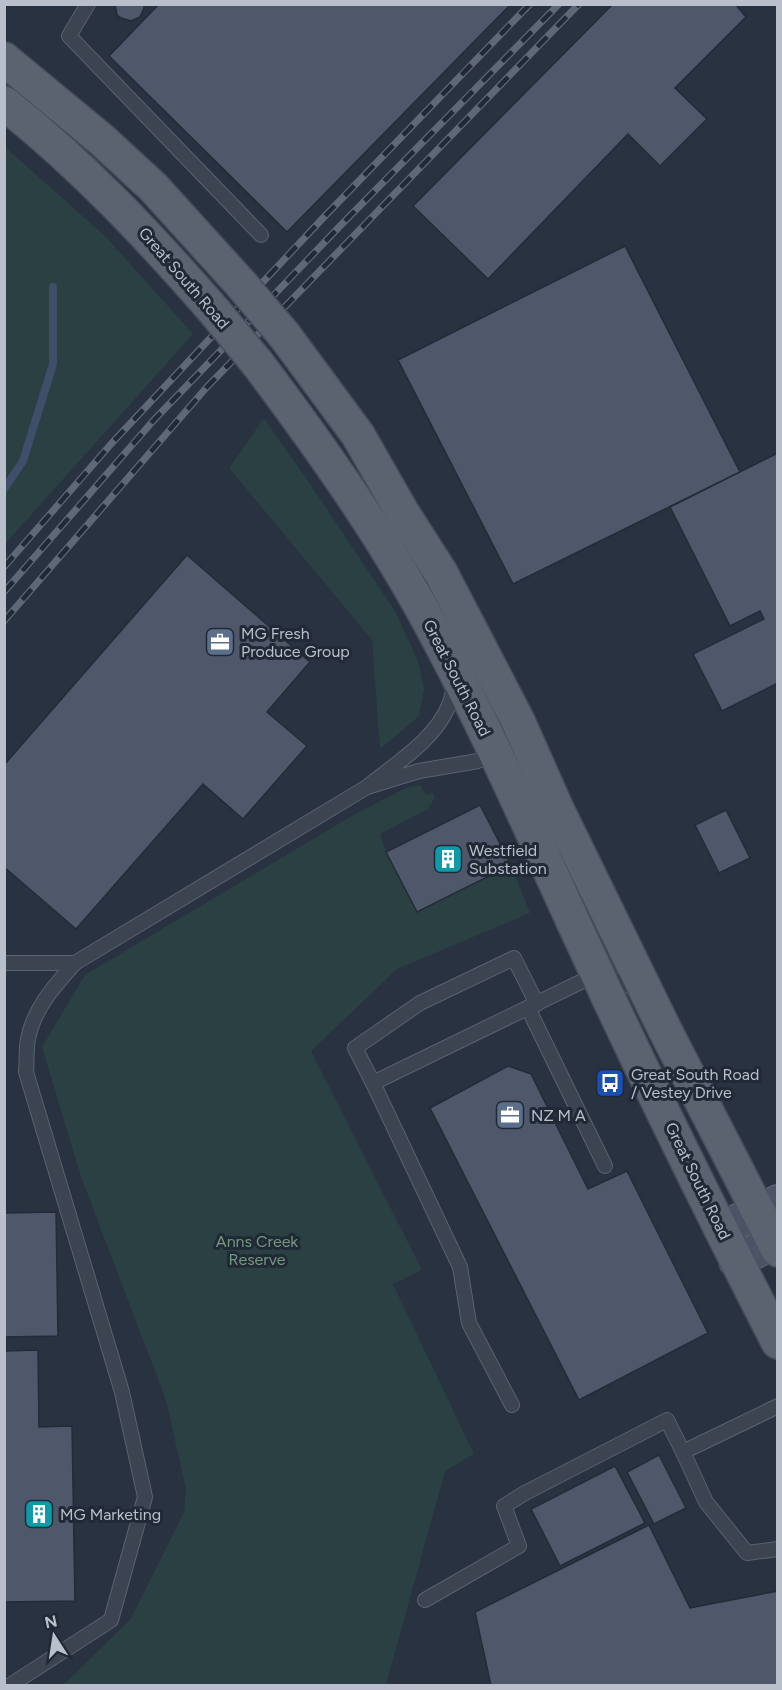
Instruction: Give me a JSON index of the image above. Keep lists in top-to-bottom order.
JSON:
{
  "streets": {
    "main road": ["Great South Road"]
  },
  "parks": ["Anns Creek Reserve"],
  "places": {
    "office": ["MG Fresh Produce Group", "NZ M A"],
    "building": ["Westfield Substation", "MG Marketing"],
    "bus stop": ["Great South Road / Vestey Drive"]
  },
  "north": "top"
}
